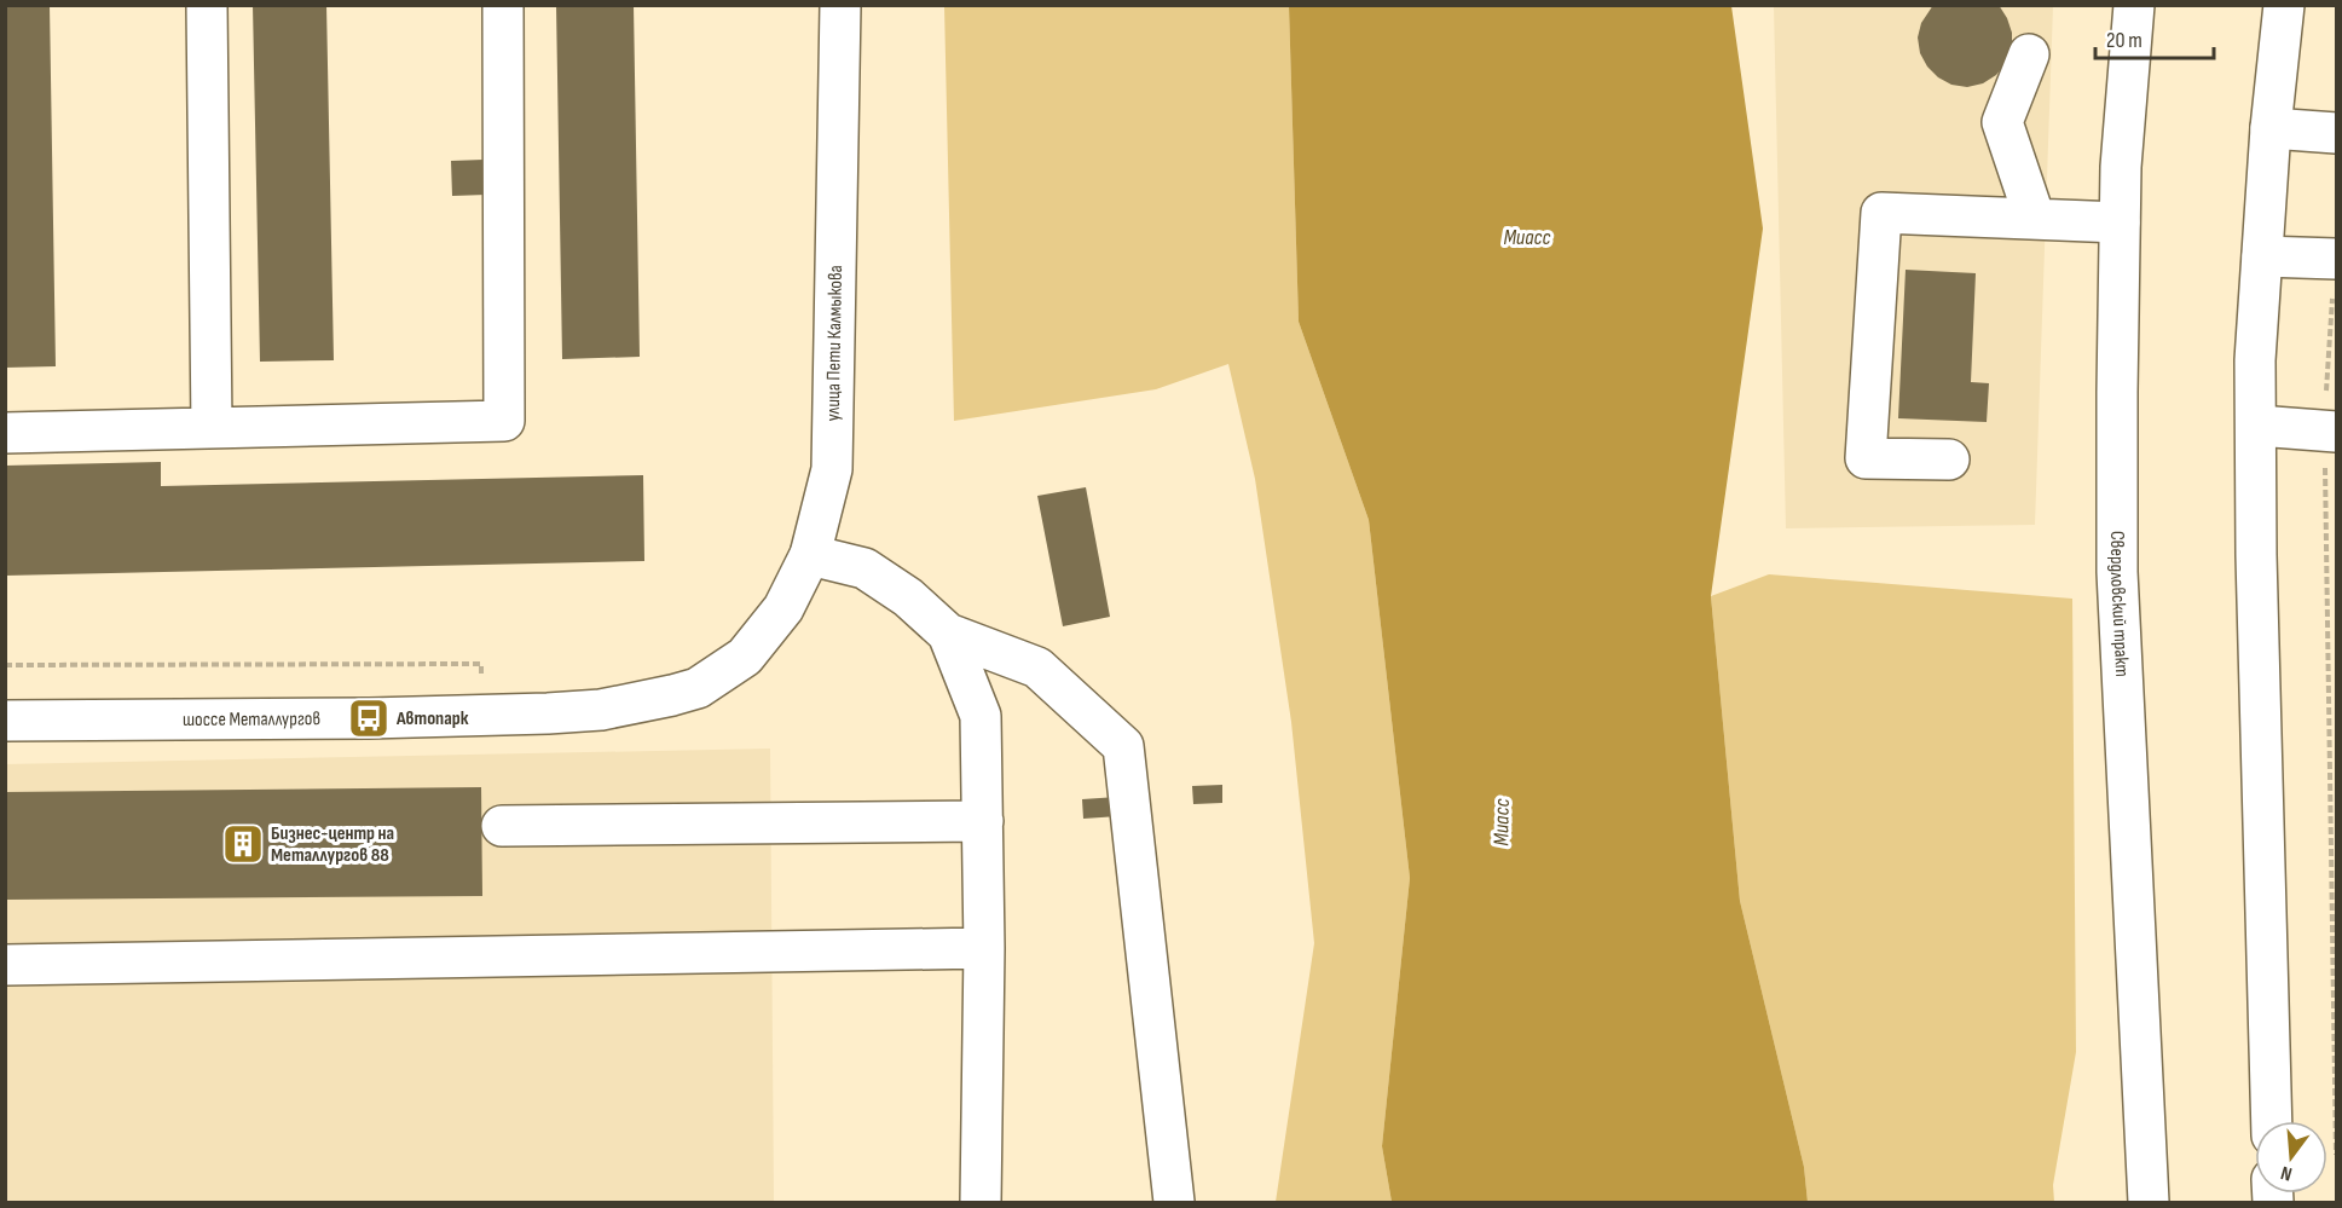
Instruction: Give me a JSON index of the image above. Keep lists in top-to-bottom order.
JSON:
{
  "streets": {
    "main road": ["улица Пети Калмыкова", "Свердловский тракт", "шоссе Металлургов"]
  },
  "crossings": [
    ["улица Пети Калмыкова", "шоссе Металлургов"]
  ],
  "water": ["Миасс"],
  "places": {
    "bus stop": ["Автопарк"],
    "building": ["Бизнес-центр на Металлургов 88"]
  },
  "scale_bar": "20 m",
  "north": "bottom"
}
